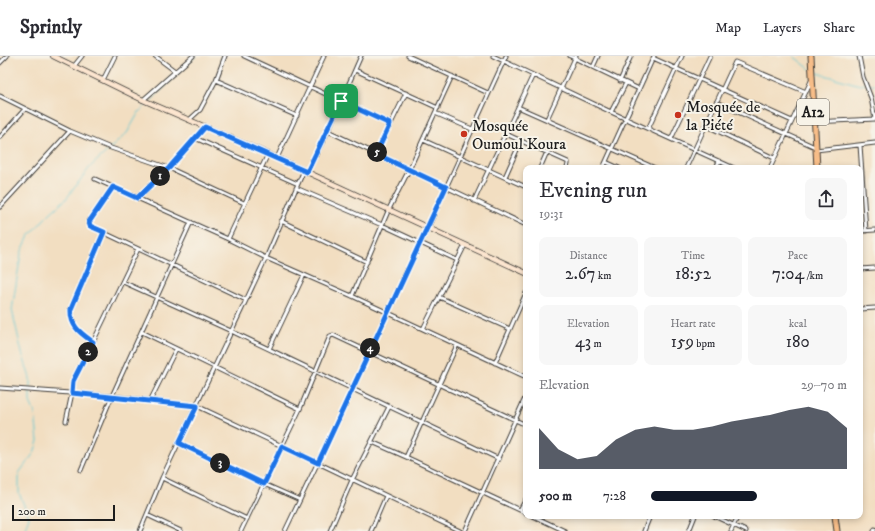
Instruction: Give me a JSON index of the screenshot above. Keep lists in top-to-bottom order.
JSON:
{
  "streets": {
    "main road": ["A12"]
  },
  "places": ["Mosquée de la Piété", "Mosquée Oumoul Koura"],
  "scale_bar": "200 m",
  "page": {
    "header": "Sprintly",
    "nav": ["Map", "Layers", "Share"],
    "pins": [
      "5",
      "1",
      "4",
      "2",
      "3"
    ],
    "heading": ["Evening run", "19:31"],
    "stats": [
      ["Distance", "2.67 km"],
      ["Time", "18:52"],
      ["Pace", "7:04 /km"],
      ["Elevation", "43 m"],
      ["Heart rate", "159 bpm"],
      ["kcal", "180"]
    ],
    "chart": ["Elevation", "29–70 m"],
    "list": [
      {
        "name": "500 m",
        "note": "7:28"
      }
    ],
    "scale": "200 m"
  }
}
